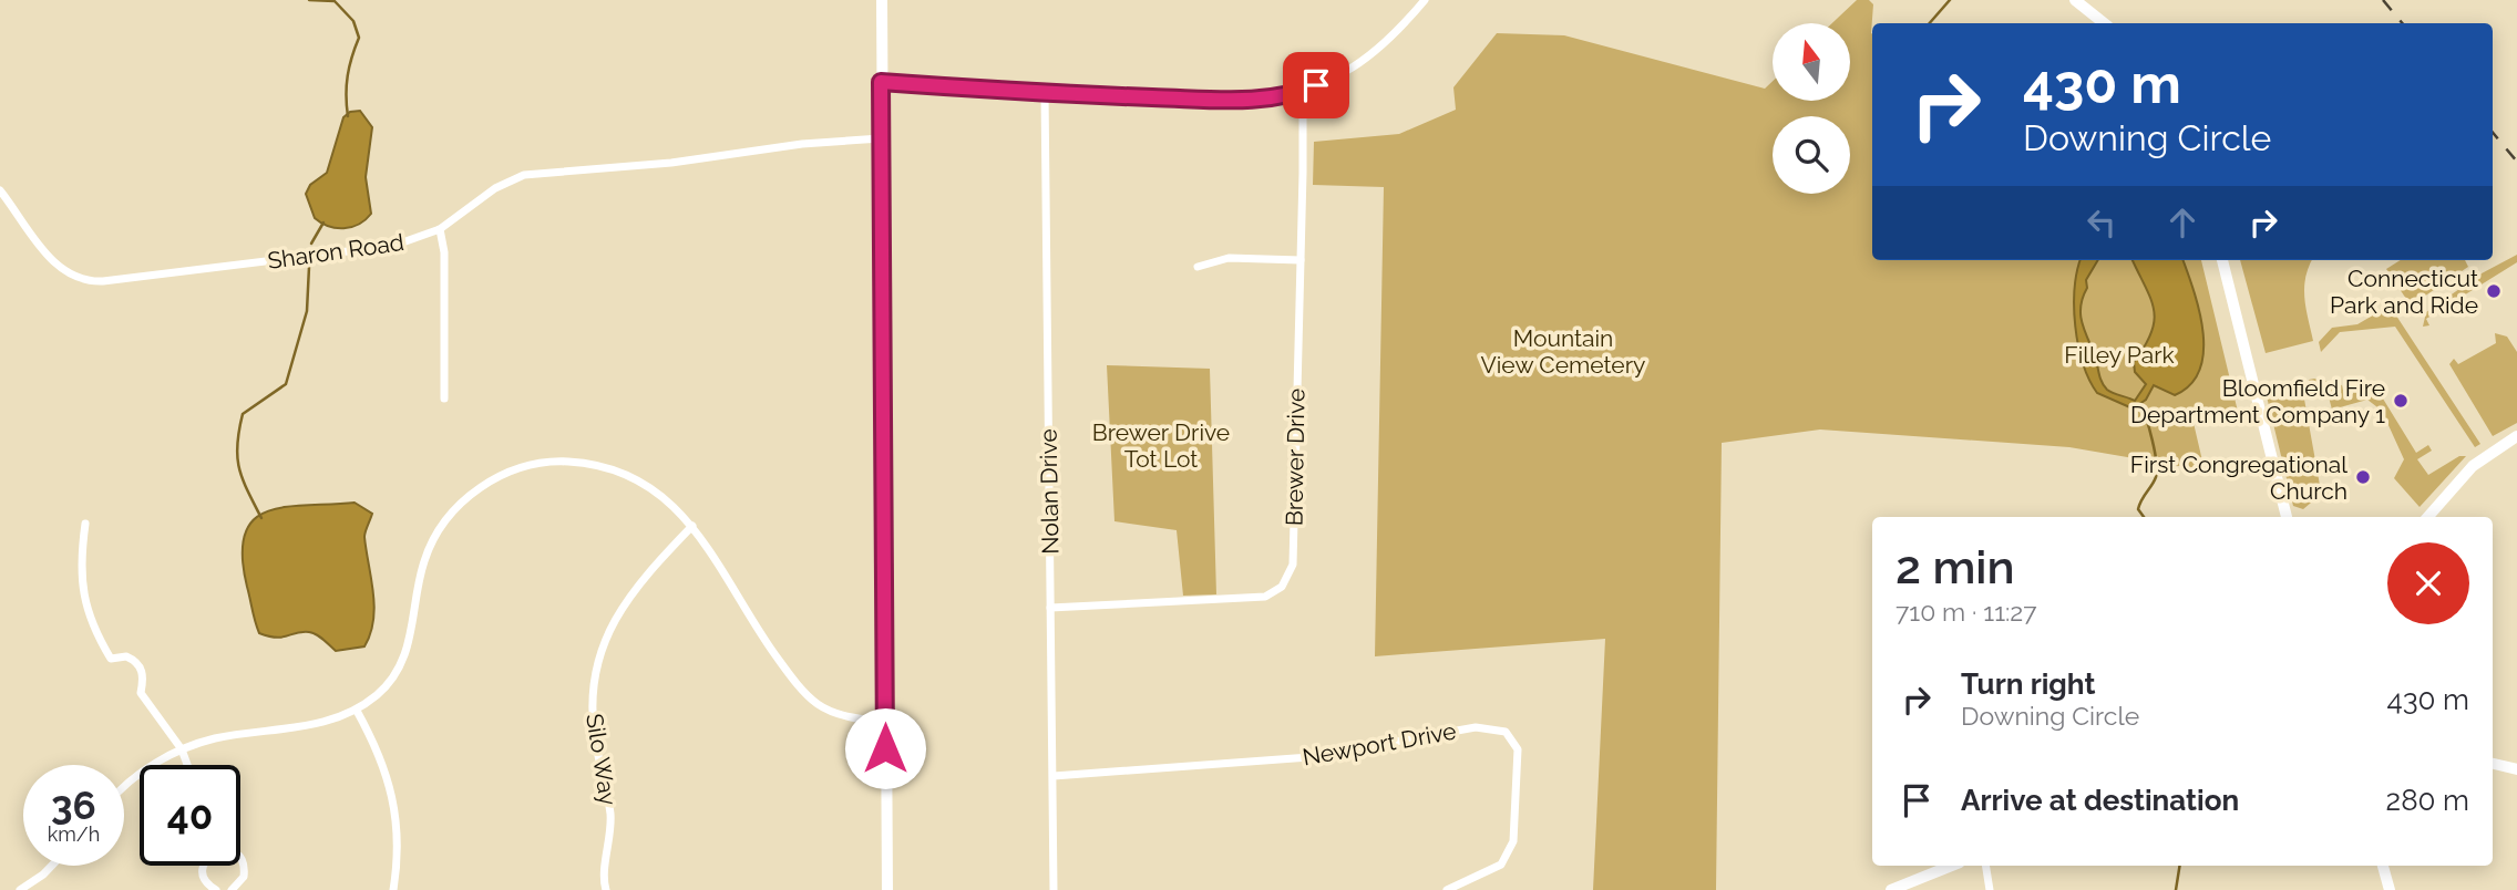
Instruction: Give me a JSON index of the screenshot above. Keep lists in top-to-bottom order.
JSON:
{
  "streets": {
    "street": [
      "Sharon Road",
      "Brewer Drive",
      "Nolan Drive",
      "Newport Drive",
      "Silo Way"
    ]
  },
  "crossings": [
    ["Brewer Drive", "Nolan Drive"],
    ["Nolan Drive", "Newport Drive"]
  ],
  "parks": ["Mountain View Cemetery", "Filley Park", "Brewer Drive Tot Lot"],
  "places": ["Connecticut Park and Ride", "Bloomfield Fire Department Company 1", "First Congregational Church"],
  "north": "top",
  "page": {
    "turn": ["430 m", "Downing Circle"],
    "heading": ["2 min", "710 m · 11:27"],
    "list": [
      {
        "name": "Turn right",
        "note": "Downing Circle",
        "value": "430 m"
      },
      {
        "name": "Arrive at destination",
        "value": "280 m"
      }
    ],
    "speed": "36 km/h",
    "limit": "40"
  }
}
